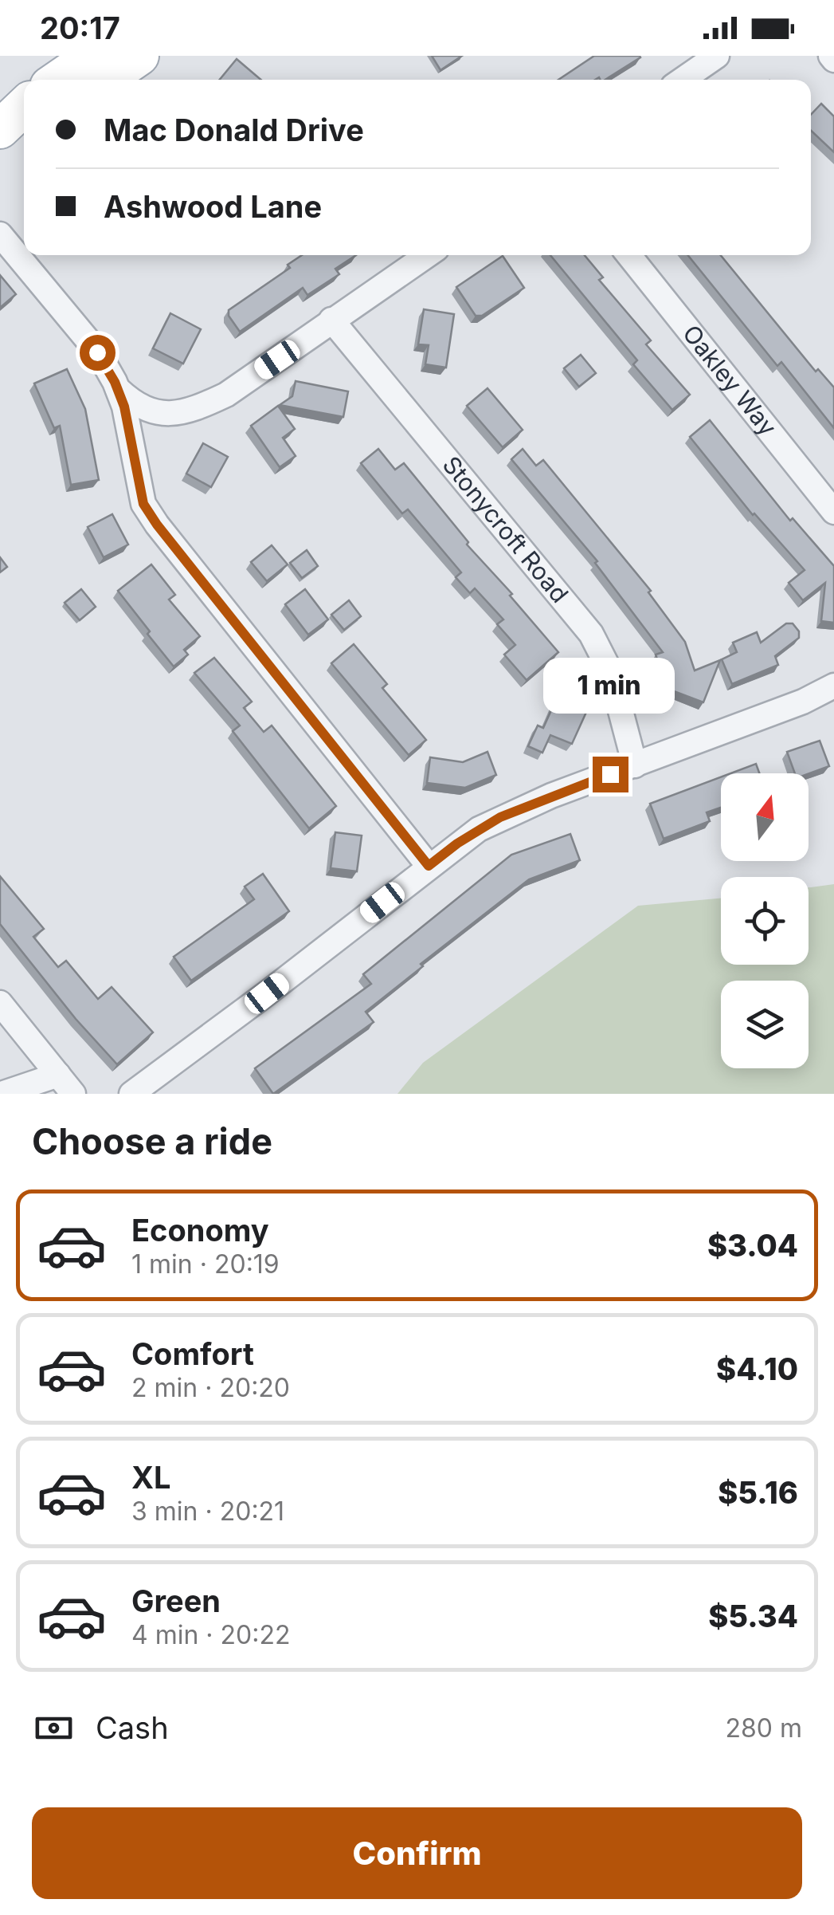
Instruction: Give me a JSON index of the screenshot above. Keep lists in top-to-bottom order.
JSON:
{
  "streets": {
    "street": ["Oakley Way", "Stonycroft Road"]
  },
  "north": "top",
  "page": {
    "status": "20:17",
    "banner": ["Mac Donald Drive", "Ashwood Lane"],
    "bubble": "1 min",
    "heading": "Choose a ride",
    "list": [
      {
        "name": "Economy",
        "note": "1 min · 20:19",
        "value": "$3.04"
      },
      {
        "name": "Comfort",
        "note": "2 min · 20:20",
        "value": "$4.10"
      },
      {
        "name": "XL",
        "note": "3 min · 20:21",
        "value": "$5.16"
      },
      {
        "name": "Green",
        "note": "4 min · 20:22",
        "value": "$5.34"
      }
    ],
    "pay": ["Cash", "280 m"],
    "buttons": "Confirm"
  }
}
